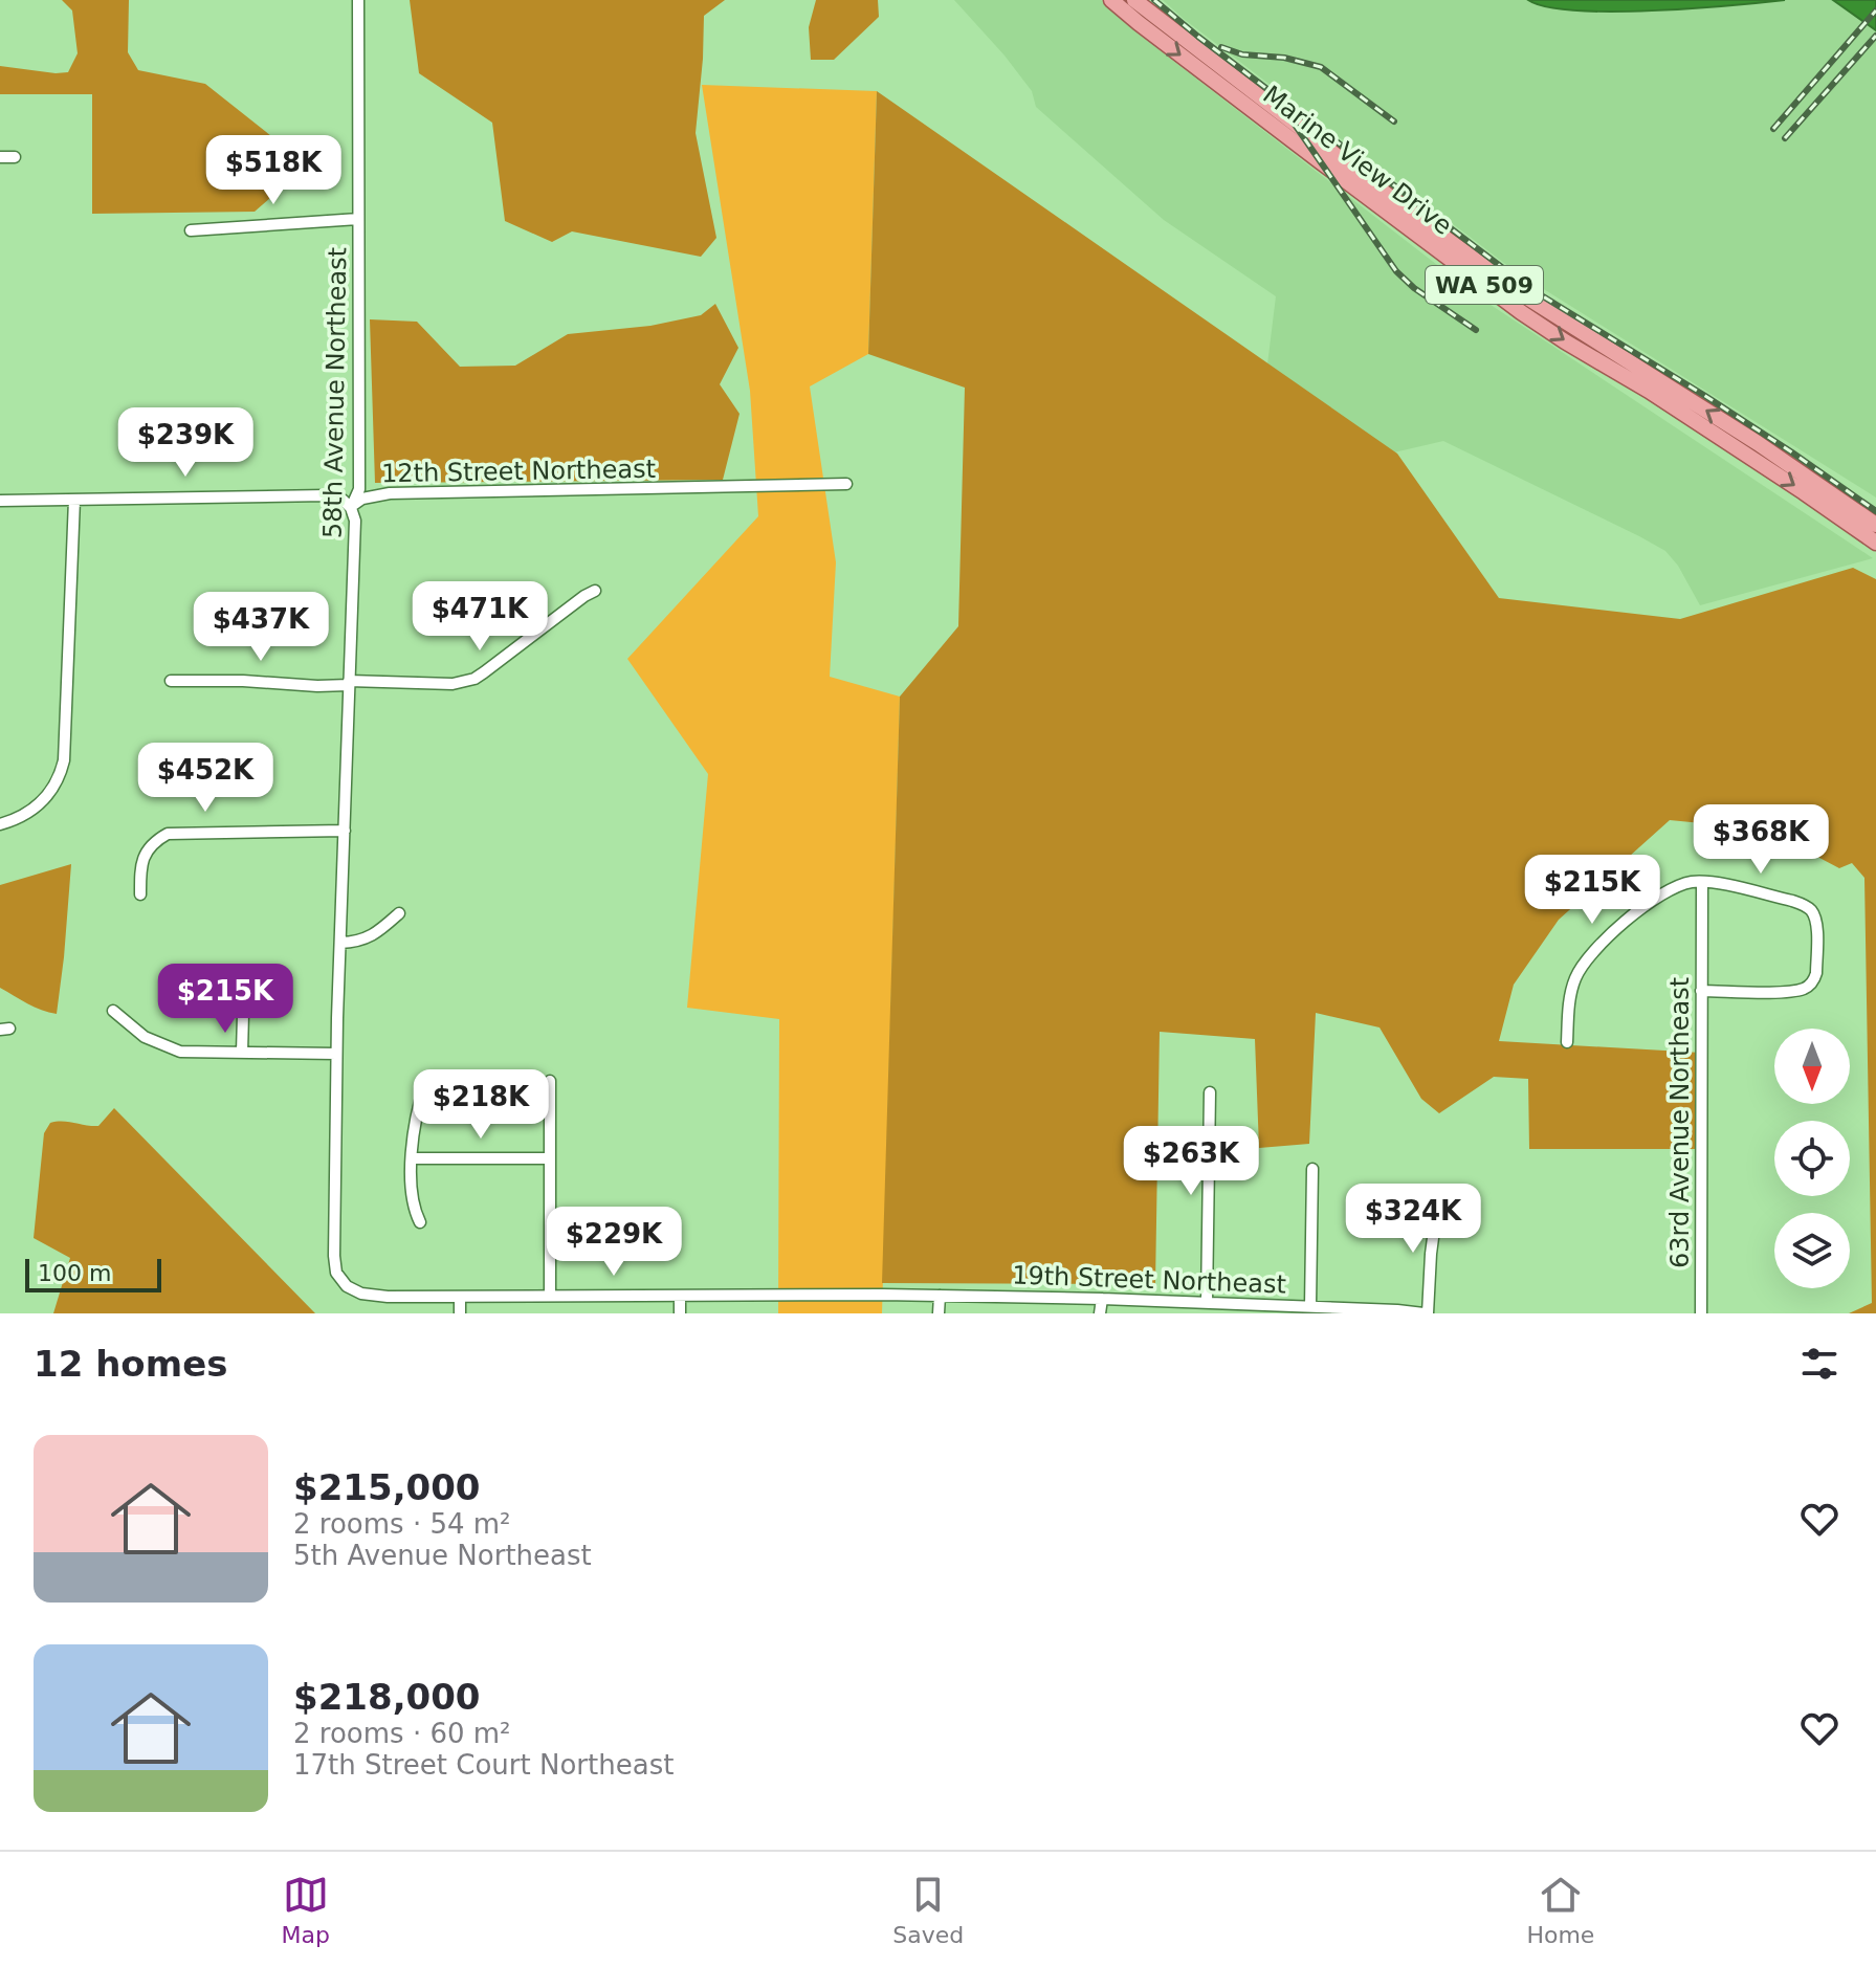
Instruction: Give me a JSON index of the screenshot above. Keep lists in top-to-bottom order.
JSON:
{
  "streets": {
    "main road": ["Marine View Drive", "WA 509"],
    "street": [
      "58th Avenue Northeast",
      "12th Street Northeast",
      "63rd Avenue Northeast",
      "19th Street Northeast"
    ]
  },
  "crossings": [
    ["58th Avenue Northeast", "12th Street Northeast"],
    ["58th Avenue Northeast", "19th Street Northeast"]
  ],
  "scale_bar": "100 m",
  "north": "bottom",
  "page": {
    "price": [
      "$518K",
      "$239K",
      "$471K",
      "$437K",
      "$452K",
      "$368K",
      "$215K",
      "$215K",
      "$218K",
      "$263K",
      "$324K",
      "$229K"
    ],
    "scale": "100 m",
    "heading": "12 homes",
    "list": [
      {
        "name": "$215,000",
        "note": "2 rooms · 54 m² · 5th Avenue Northeast"
      },
      {
        "name": "$218,000",
        "note": "2 rooms · 60 m² · 17th Street Court Northeast"
      }
    ],
    "tabs": ["Map", "Saved", "Home"]
  }
}
